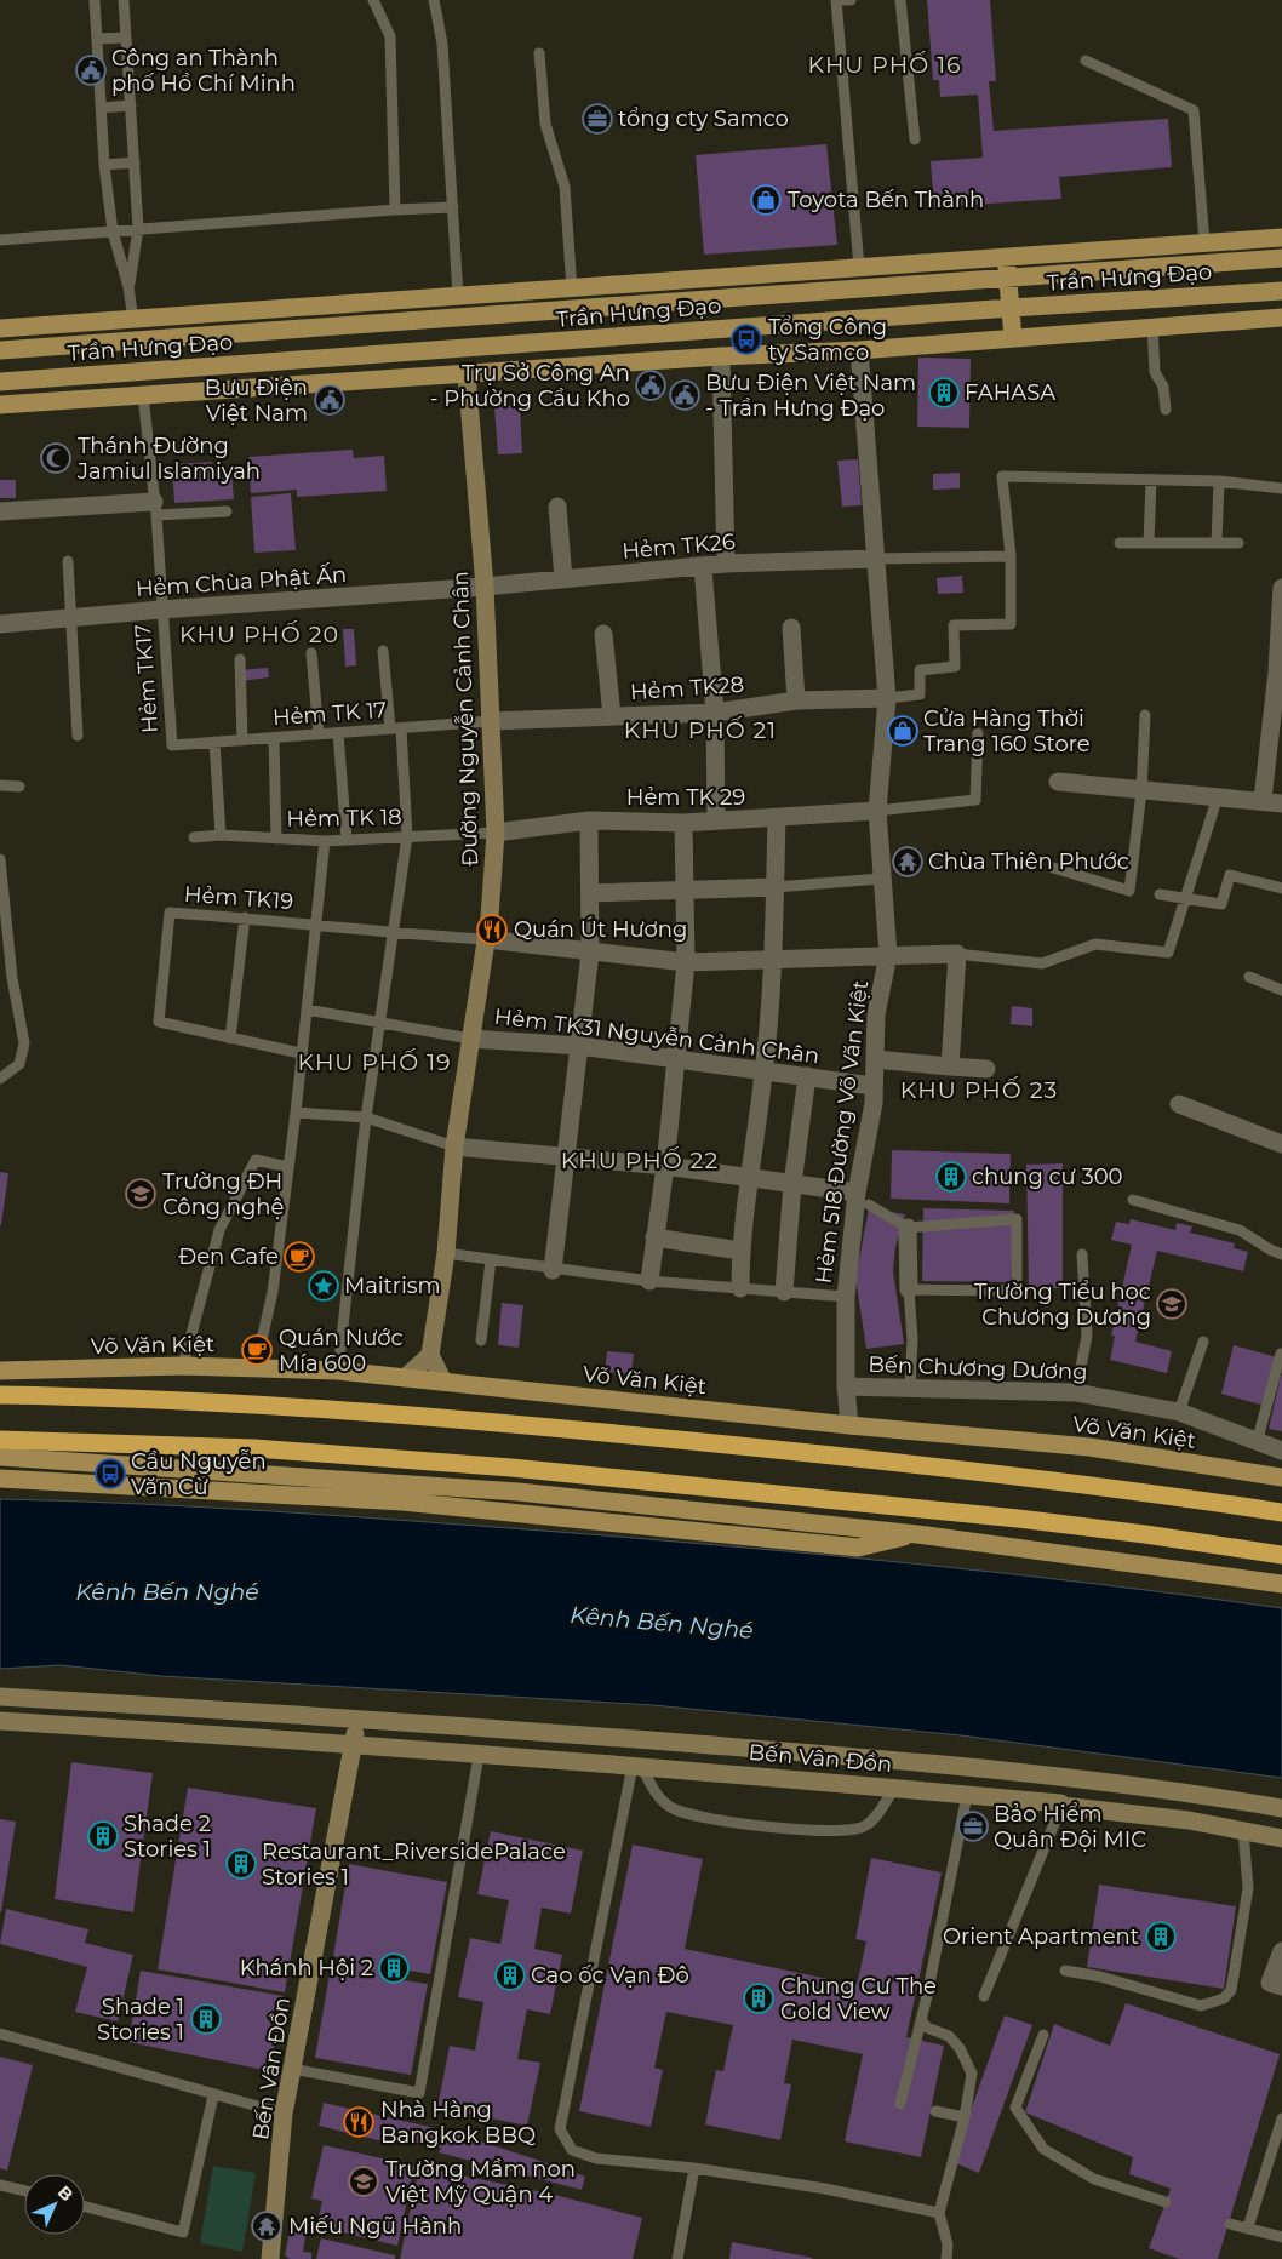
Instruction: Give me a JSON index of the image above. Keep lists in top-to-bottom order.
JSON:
{
  "streets": {
    "main road": [
      "Trần Hưng Đạo",
      "Đường Nguyễn Cảnh Chân",
      "Võ Văn Kiệt",
      "Bến Vân Đồn"
    ],
    "street": [
      "Hẻm TK26",
      "Hẻm Chùa Phật Ấn",
      "Hẻm TK28",
      "Hẻm TK 29",
      "Hẻm TK31 Nguyễn Cảnh Chân",
      "Hẻm 518 Đường Võ Văn Kiệt",
      "Bến Chương Dương"
    ],
    "lane": [
      "Hẻm TK17",
      "Hẻm TK 17",
      "Hẻm TK 18",
      "Hẻm TK19"
    ]
  },
  "crossings": [
    ["Hẻm TK26", "Hẻm Chùa Phật Ấn"],
    ["Hẻm TK26", "Đường Nguyễn Cảnh Chân"],
    ["Hẻm TK26", "Hẻm 518 Đường Võ Văn Kiệt"],
    ["Hẻm Chùa Phật Ấn", "Hẻm TK17"],
    ["Hẻm Chùa Phật Ấn", "Đường Nguyễn Cảnh Chân"],
    ["Hẻm TK17", "Hẻm TK 17"],
    ["Hẻm TK28", "Hẻm TK 17"],
    ["Hẻm TK28", "Đường Nguyễn Cảnh Chân"],
    ["Hẻm TK28", "Hẻm 518 Đường Võ Văn Kiệt"],
    ["Hẻm TK 17", "Đường Nguyễn Cảnh Chân"],
    ["Đường Nguyễn Cảnh Chân", "Hẻm TK 29"],
    ["Đường Nguyễn Cảnh Chân", "Hẻm TK 18"],
    ["Đường Nguyễn Cảnh Chân", "Hẻm TK19"],
    ["Đường Nguyễn Cảnh Chân", "Hẻm TK31 Nguyễn Cảnh Chân"],
    ["Hẻm TK 29", "Hẻm TK 18"],
    ["Hẻm TK 29", "Hẻm 518 Đường Võ Văn Kiệt"],
    ["Hẻm TK31 Nguyễn Cảnh Chân", "Hẻm 518 Đường Võ Văn Kiệt"],
    ["Hẻm 518 Đường Võ Văn Kiệt", "Võ Văn Kiệt"],
    ["Hẻm 518 Đường Võ Văn Kiệt", "Bến Chương Dương"]
  ],
  "districts": [
    "KHU PHỐ 16",
    "KHU PHỐ 20",
    "KHU PHỐ 21",
    "KHU PHỐ 19",
    "KHU PHỐ 23",
    "KHU PHỐ 22"
  ],
  "water": ["Kênh Bến Nghé"],
  "places": {
    "public building": [
      "Công an Thành phố Hồ Chí Minh",
      "Trụ Sở Công An - Phường Cầu Kho",
      "Bưu Điện Việt Nam - Trần Hưng Đạo",
      "Bưu Điện Việt Nam"
    ],
    "office": ["tổng cty Samco", "Bảo Hiểm Quân Đội MIC"],
    "shop": ["Toyota Bến Thành", "Cửa Hàng Thời Trang 160 Store"],
    "bus stop": ["Tổng Công ty Samco", "Cầu Nguyễn Văn Cừ"],
    "building": [
      "FAHASA",
      "chung cư 300",
      "Shade 2 Stories 1",
      "Restaurant_RiversidePalace Stories 1",
      "Orient Apartment",
      "Khánh Hội 2",
      "Cao ốc Vạn Đô",
      "Chung Cư The Gold View",
      "Shade 1 Stories 1"
    ],
    "mosque": ["Thánh Đường Jamiul Islamiyah"],
    "temple": ["Chùa Thiên Phước", "Miếu Ngũ Hành"],
    "restaurant": ["Quán Út Hương", "Nhà Hàng Bangkok BBQ"],
    "school or university": ["Trường ĐH Công nghệ", "Trường Tiểu học Chương Dương", "Trường Mầm non Việt Mỹ Quận 4"],
    "cafe": ["Đen Cafe", "Quán Nước Mía 600"],
    "place": ["Maitrism"]
  },
  "north": "top right"
}
